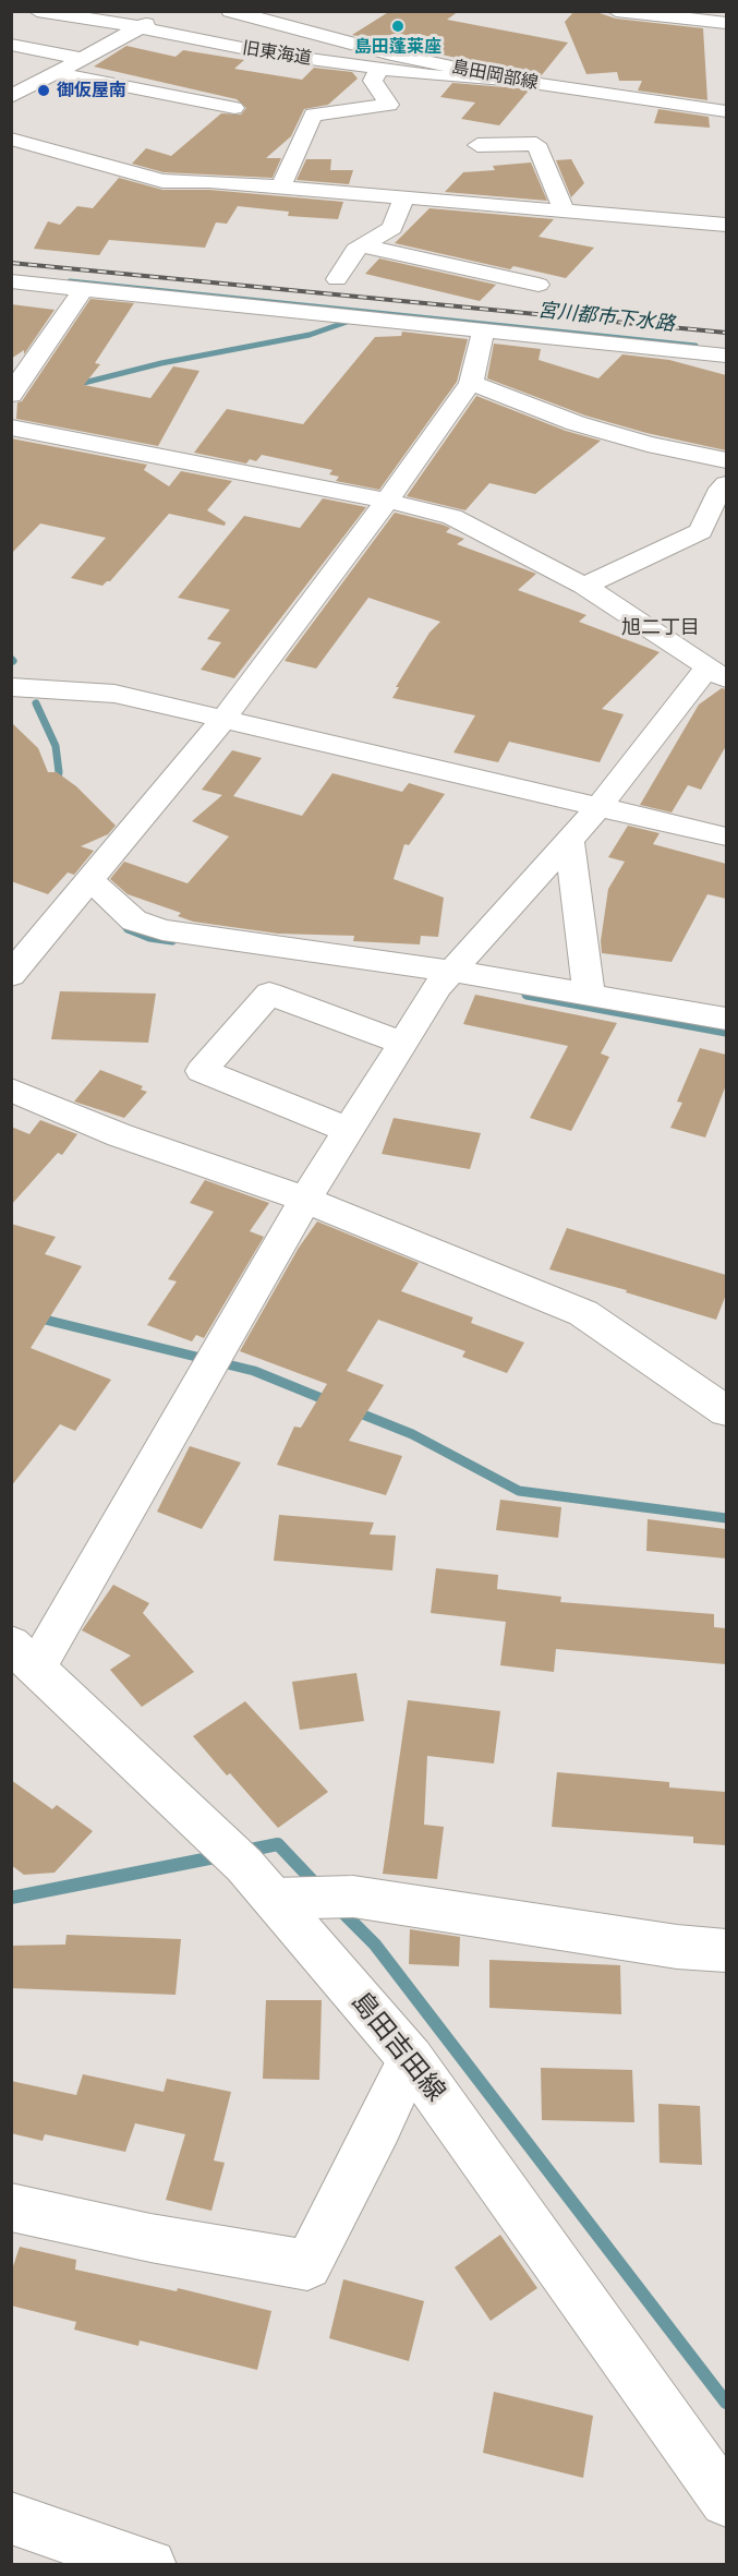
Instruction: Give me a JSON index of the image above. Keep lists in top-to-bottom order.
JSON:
{
  "streets": {
    "street": ["旧東海道", "島田岡部線", "島田吉田線"]
  },
  "crossings": [
    ["旧東海道", "島田岡部線"]
  ],
  "districts": ["旭二丁目"],
  "water": ["宮川都市下水路"],
  "places": ["島田蓬莱座", "御仮屋南"]
}
